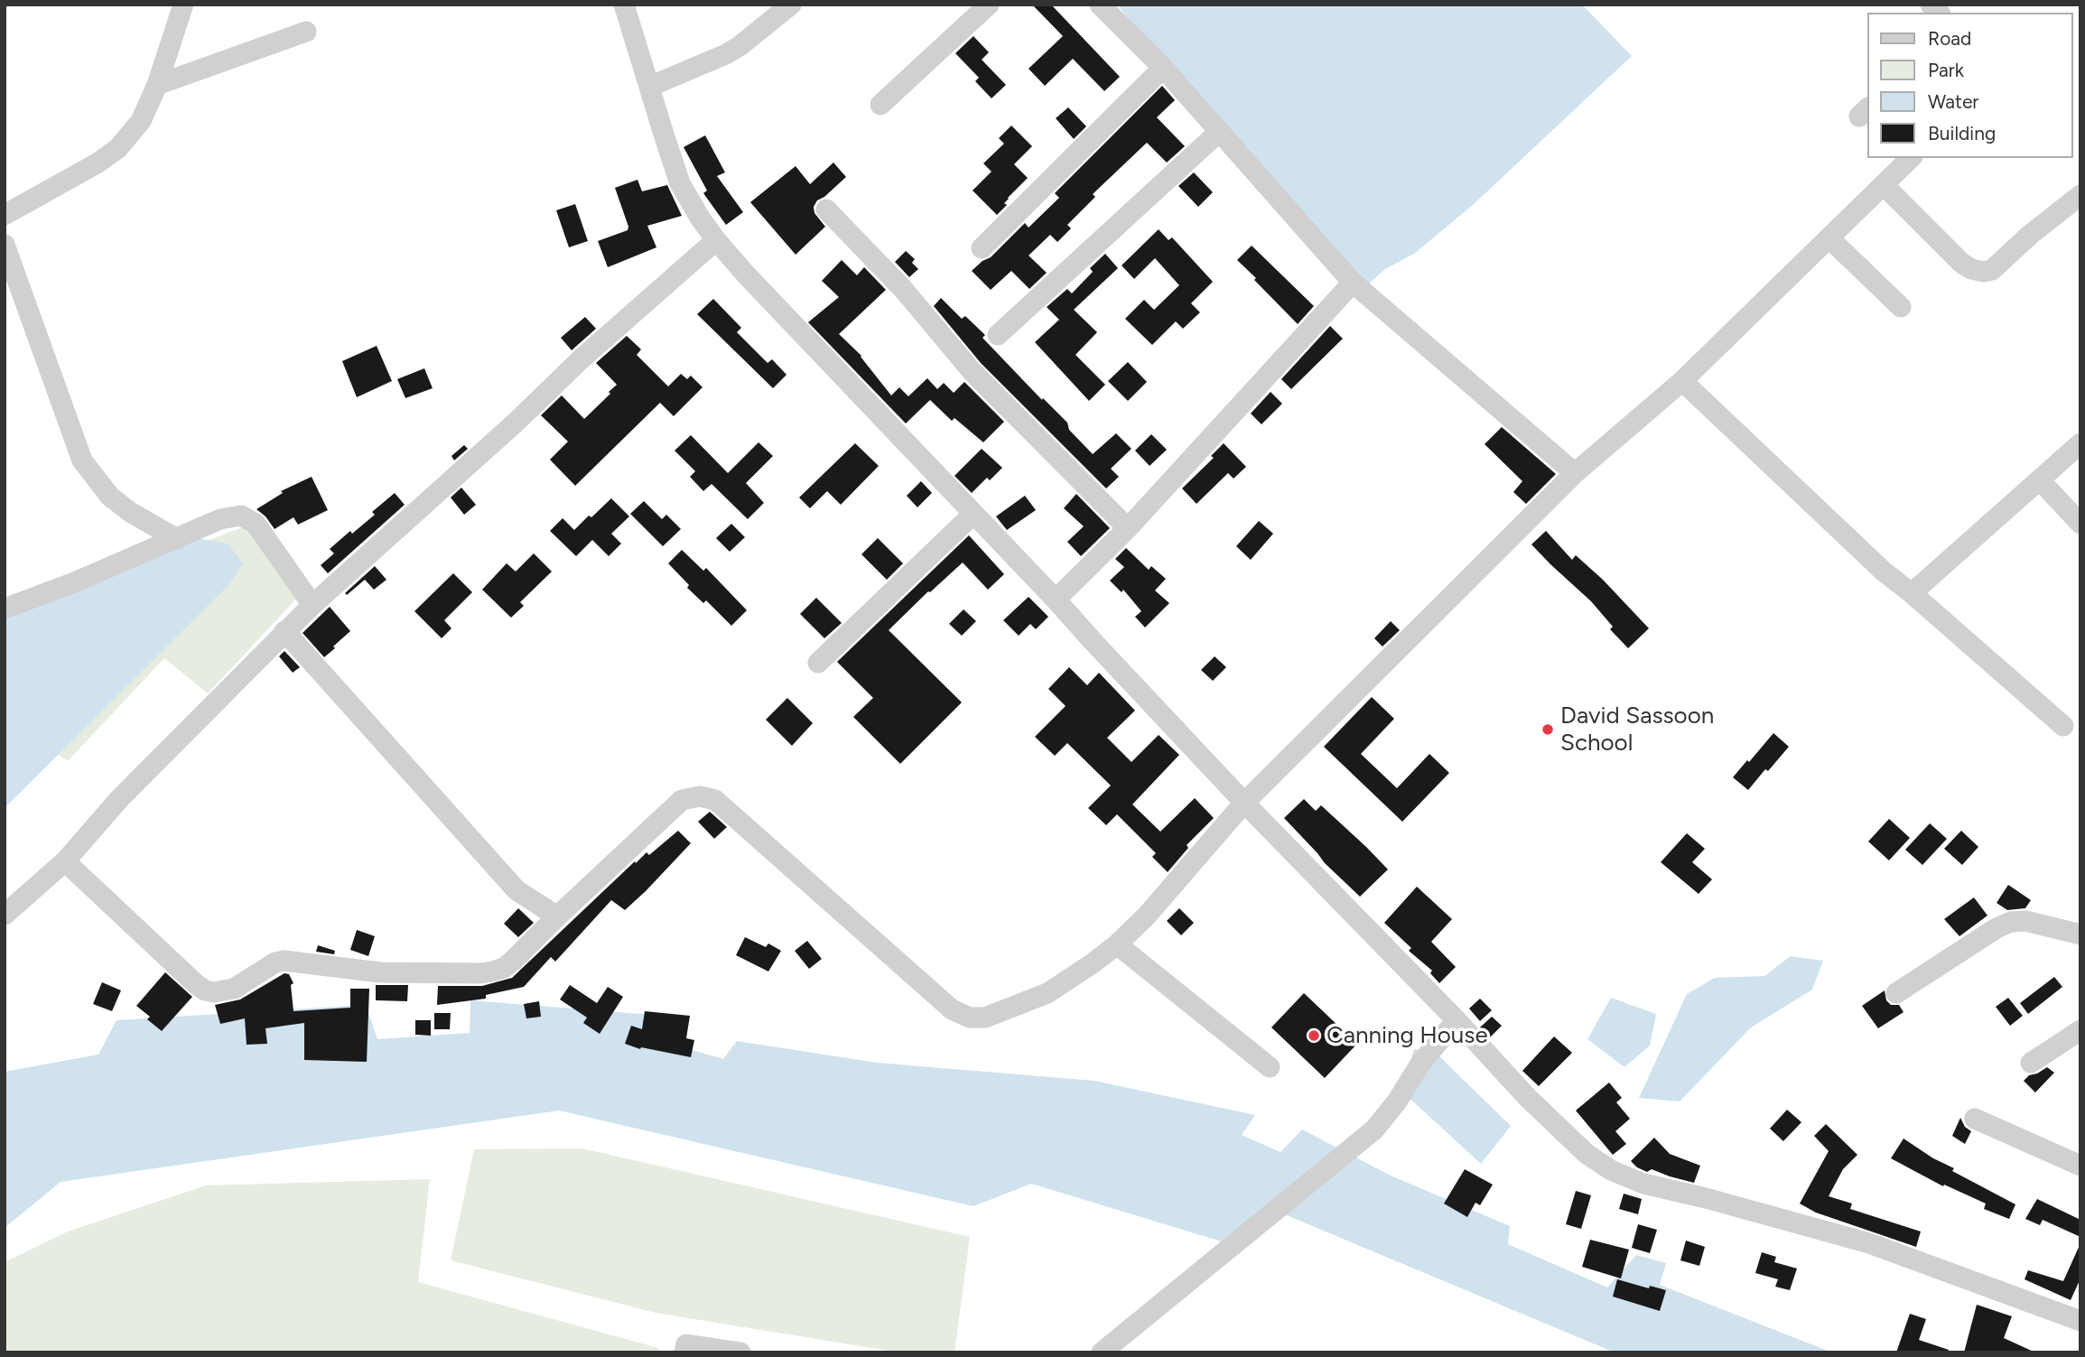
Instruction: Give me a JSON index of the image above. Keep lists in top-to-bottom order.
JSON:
{
  "places": ["David Sassoon School", "Canning House"],
  "legend": [
    "Road",
    "Park",
    "Water",
    "Building"
  ]
}
